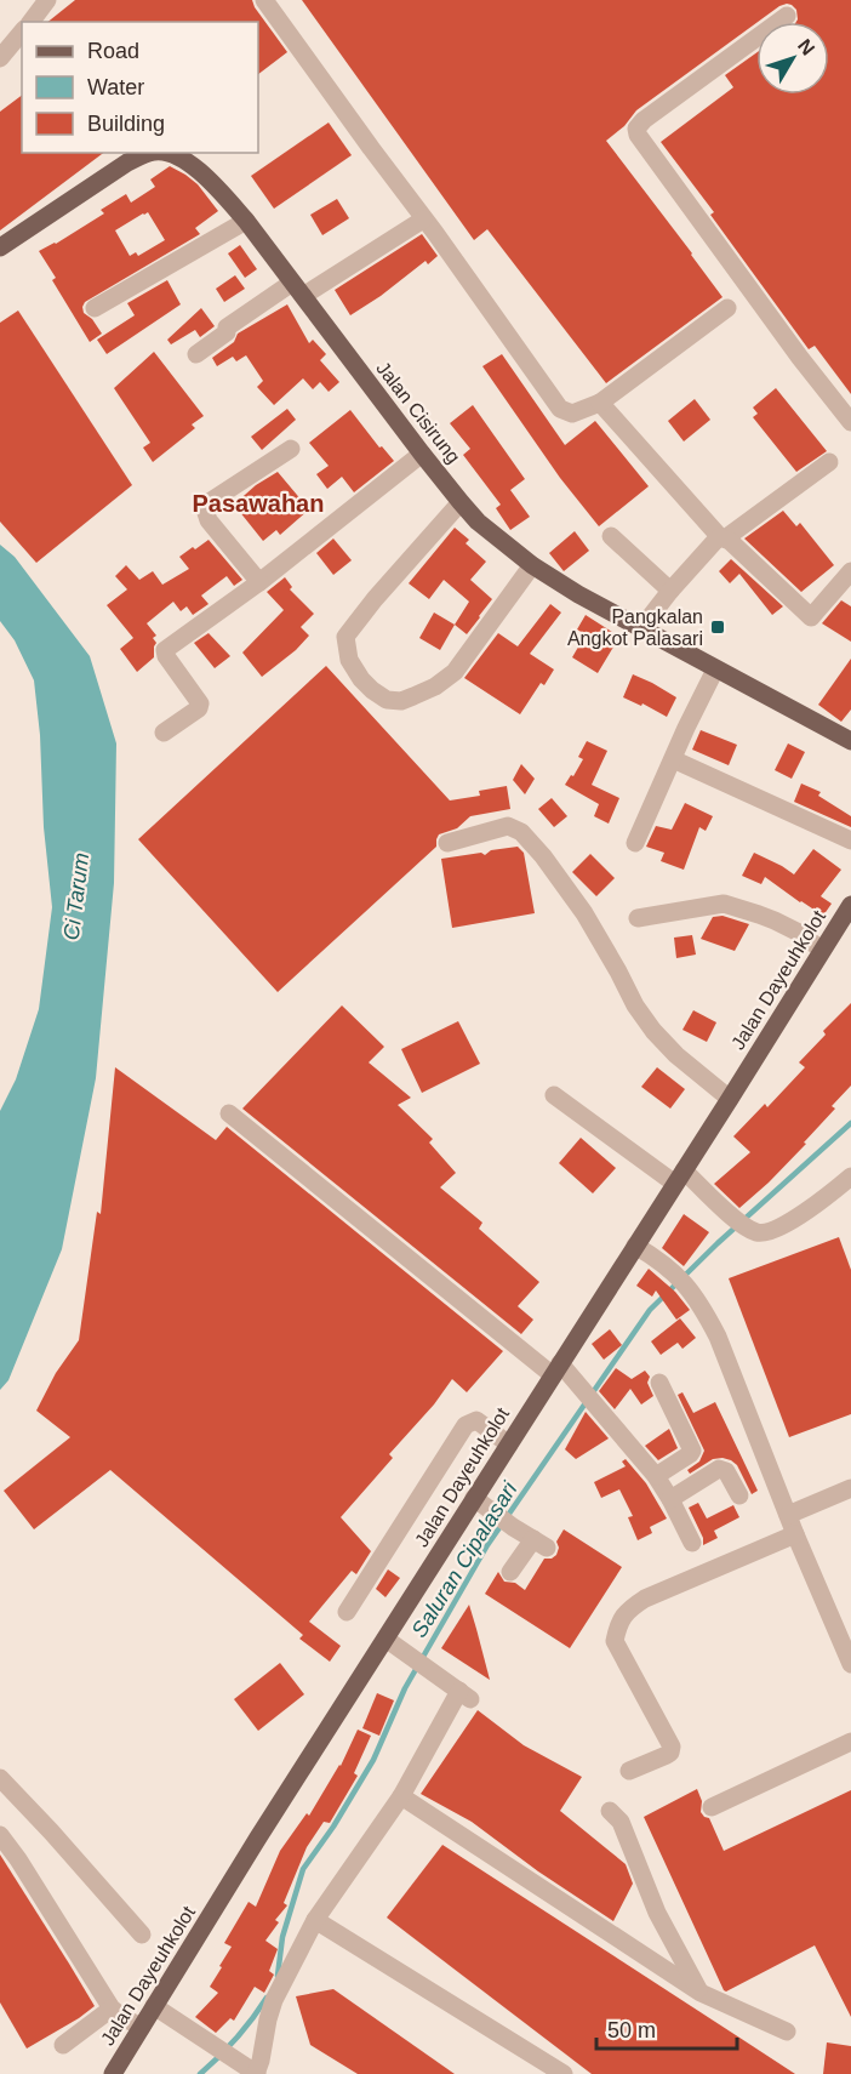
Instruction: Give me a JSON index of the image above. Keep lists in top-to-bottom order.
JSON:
{
  "streets": {
    "main road": ["Jalan Cisirung", "Jalan Dayeuhkolot"]
  },
  "districts": ["Pasawahan"],
  "water": ["Ci Tarum", "Saluran Cipalasari"],
  "places": {
    "transit": ["Pangkalan Angkot Palasari"]
  },
  "legend": ["Road", "Water", "Building"],
  "scale_bar": "50 m",
  "north": "top right"
}
